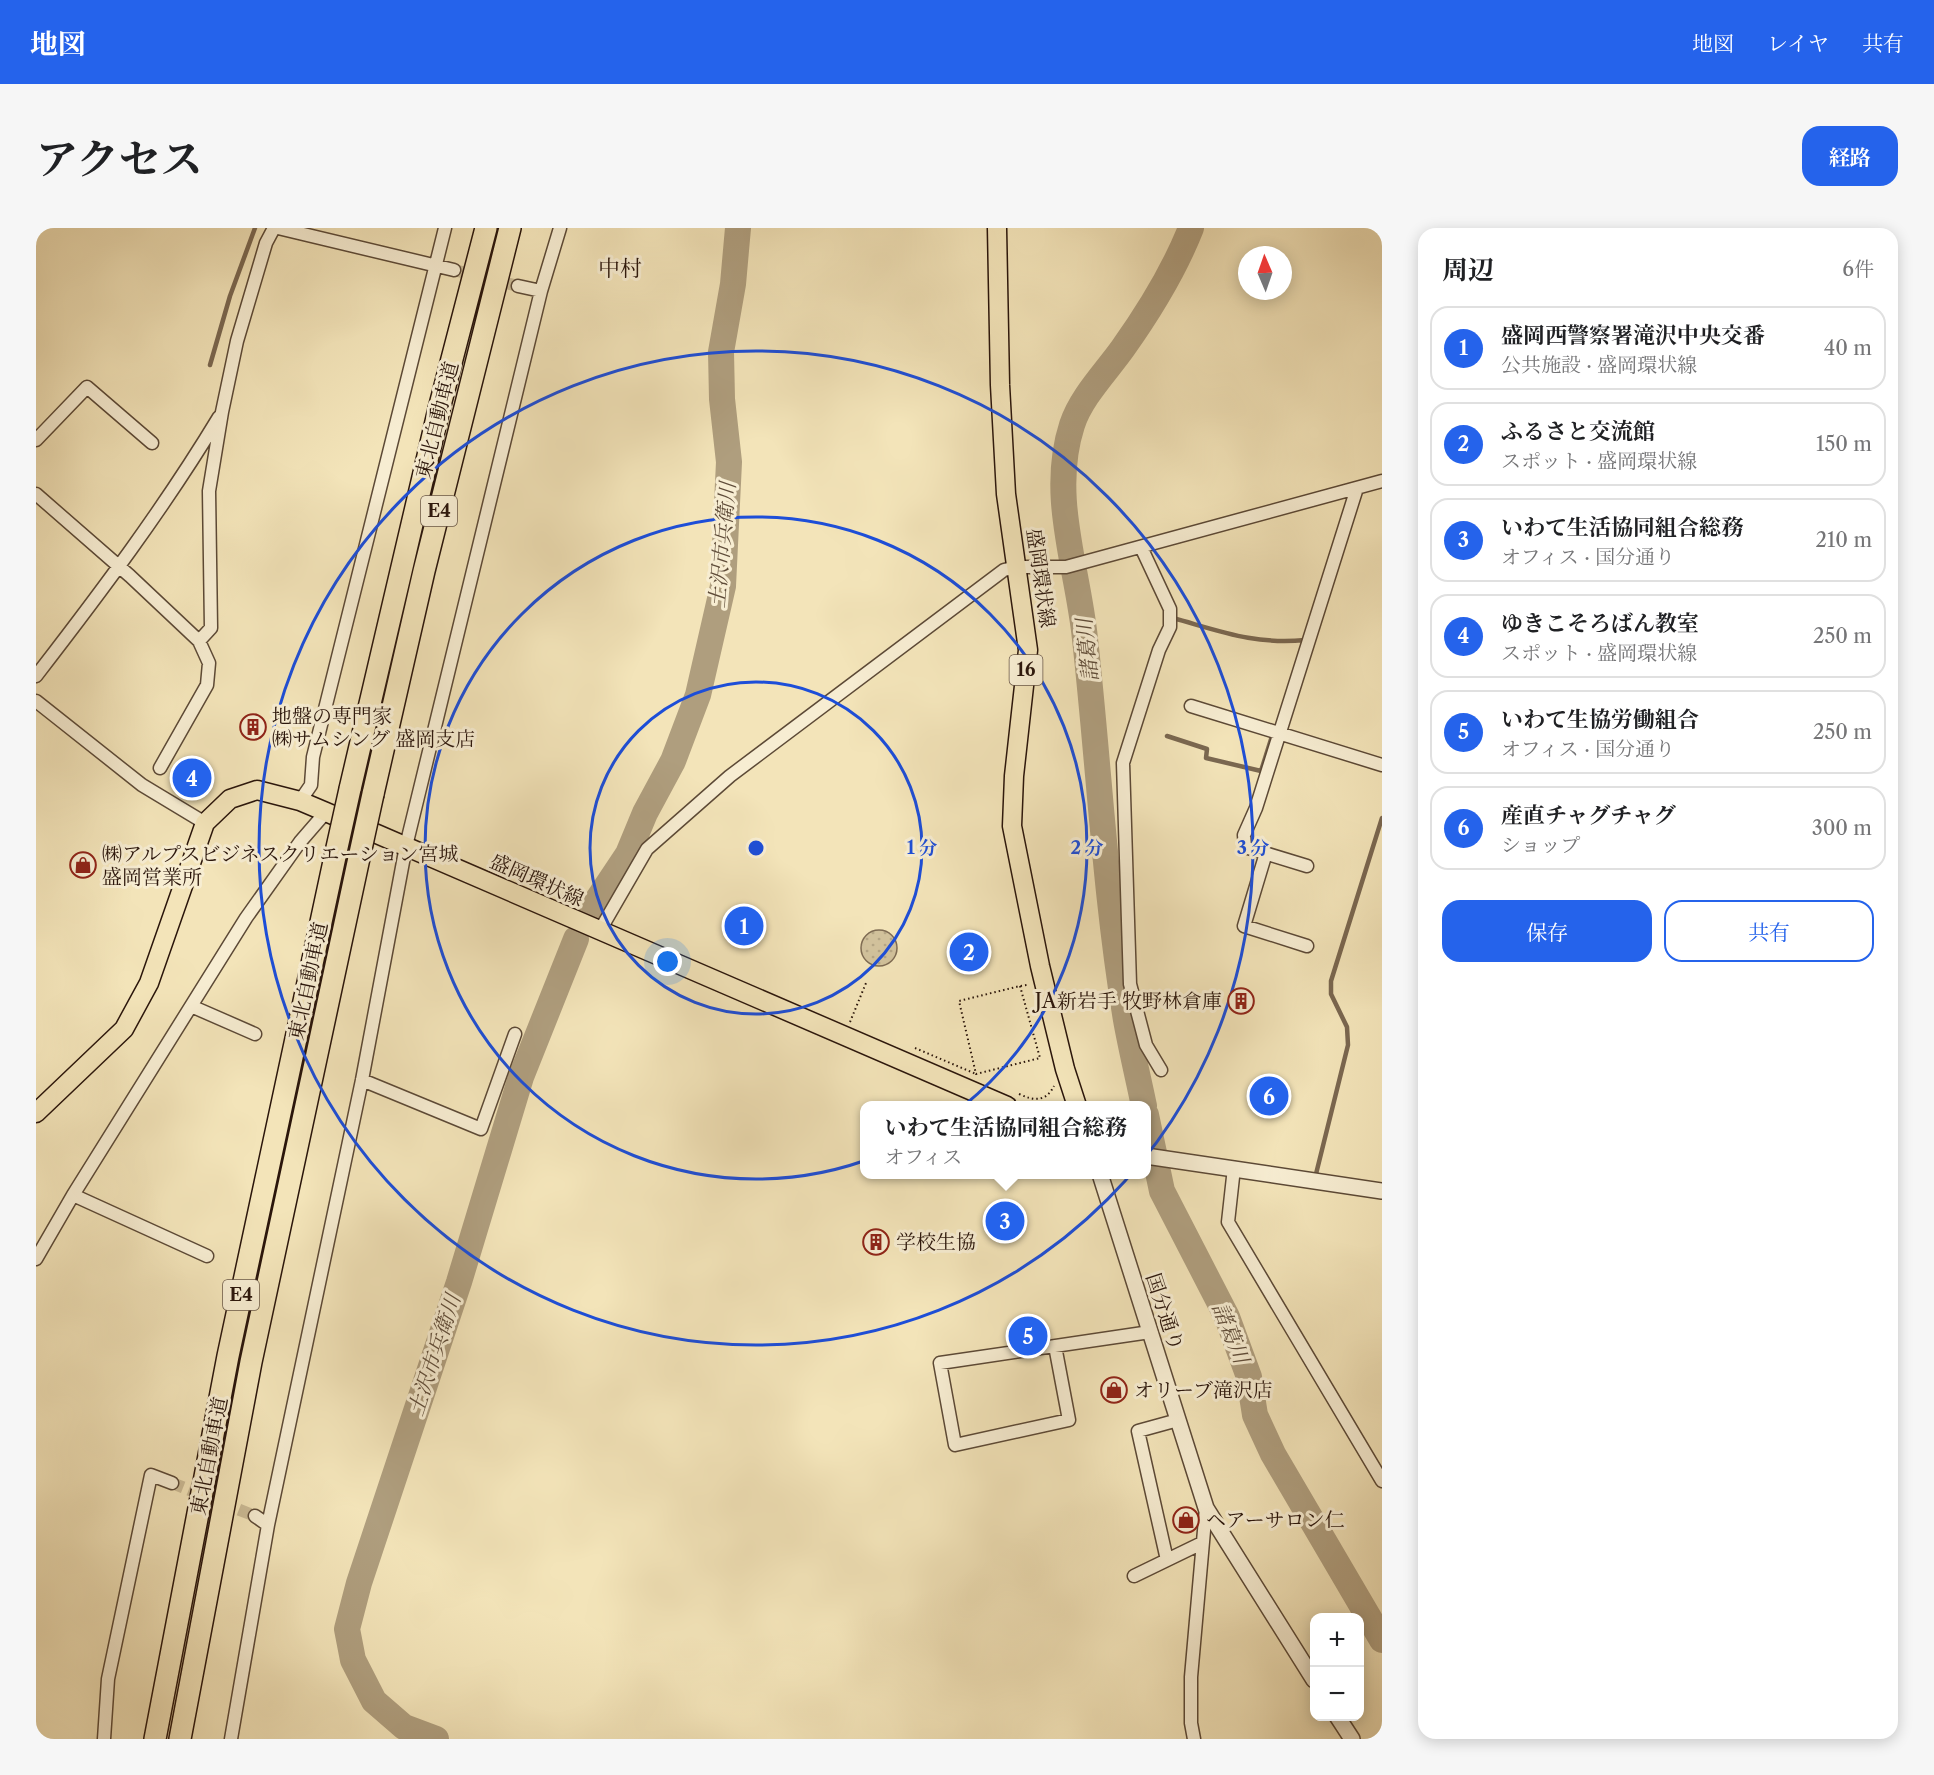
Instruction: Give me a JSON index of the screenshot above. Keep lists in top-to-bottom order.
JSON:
{
  "streets": {
    "highway": ["東北自動車道", "E4"],
    "main road": ["盛岡環状線", "16"],
    "street": ["国分通り"]
  },
  "districts": ["中村"],
  "water": ["土沢市兵衛川", "諸葛川"],
  "places": {
    "building": ["地盤の専門家 ㈱サムシング 盛岡支店", "JA新岩手 牧野林倉庫", "学校生協"],
    "shop": ["㈱アルプスビジネスクリエーション宮城 盛岡営業所", "オリーブ滝沢店", "ヘアーサロン仁"]
  },
  "north": "top",
  "page": {
    "header": "地図",
    "nav": ["地図", "レイヤ", "共有"],
    "title": "アクセス",
    "buttons": [
      "経路",
      ["保存", "共有"]
    ],
    "heading": ["周辺", "6件"],
    "list": [
      {
        "mark": "1",
        "name": "盛岡西警察署滝沢中央交番",
        "note": "公共施設 · 盛岡環状線",
        "value": "40 m"
      },
      {
        "mark": "2",
        "name": "ふるさと交流館",
        "note": "スポット · 盛岡環状線",
        "value": "150 m"
      },
      {
        "mark": "3",
        "name": "いわて生活協同組合総務",
        "note": "オフィス · 国分通り",
        "value": "210 m"
      },
      {
        "mark": "4",
        "name": "ゆきこそろばん教室",
        "note": "スポット · 盛岡環状線",
        "value": "250 m"
      },
      {
        "mark": "5",
        "name": "いわて生協労働組合",
        "note": "オフィス · 国分通り",
        "value": "250 m"
      },
      {
        "mark": "6",
        "name": "産直チャグチャグ",
        "note": "ショップ",
        "value": "300 m"
      }
    ],
    "pins": [
      "4",
      "1",
      "2",
      "6",
      "3",
      "5"
    ],
    "popup": ["いわて生活協同組合総務", "オフィス"],
    "map_buttons": ["+", "−"]
  },
  "rings": ["1 分", "2 分", "3 分"]
}
